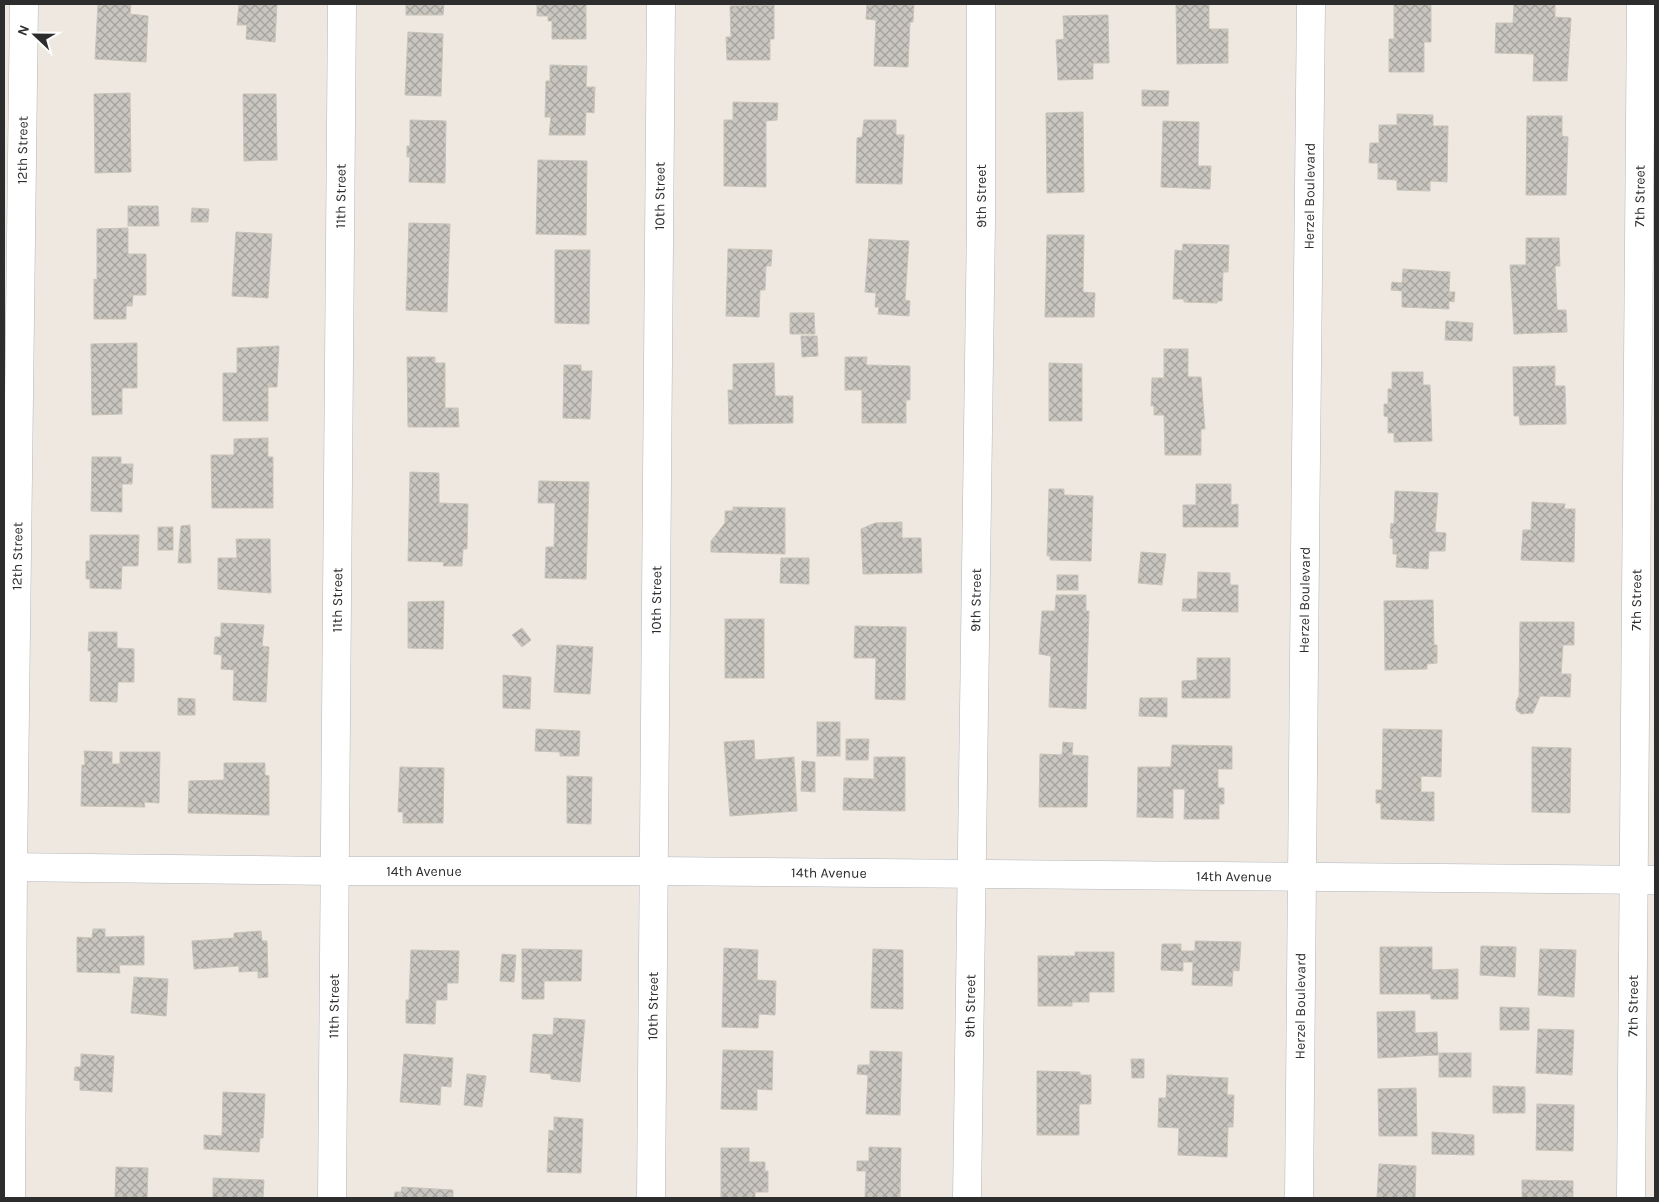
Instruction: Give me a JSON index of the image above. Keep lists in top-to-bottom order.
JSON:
{
  "streets": {
    "street": [
      "12th Street",
      "11th Street",
      "10th Street",
      "9th Street",
      "Herzel Boulevard",
      "7th Street",
      "14th Avenue"
    ]
  },
  "crossings": [
    ["12th Street", "14th Avenue"],
    ["11th Street", "14th Avenue"],
    ["10th Street", "14th Avenue"],
    ["9th Street", "14th Avenue"],
    ["Herzel Boulevard", "14th Avenue"],
    ["7th Street", "14th Avenue"]
  ],
  "north": "left"
}
